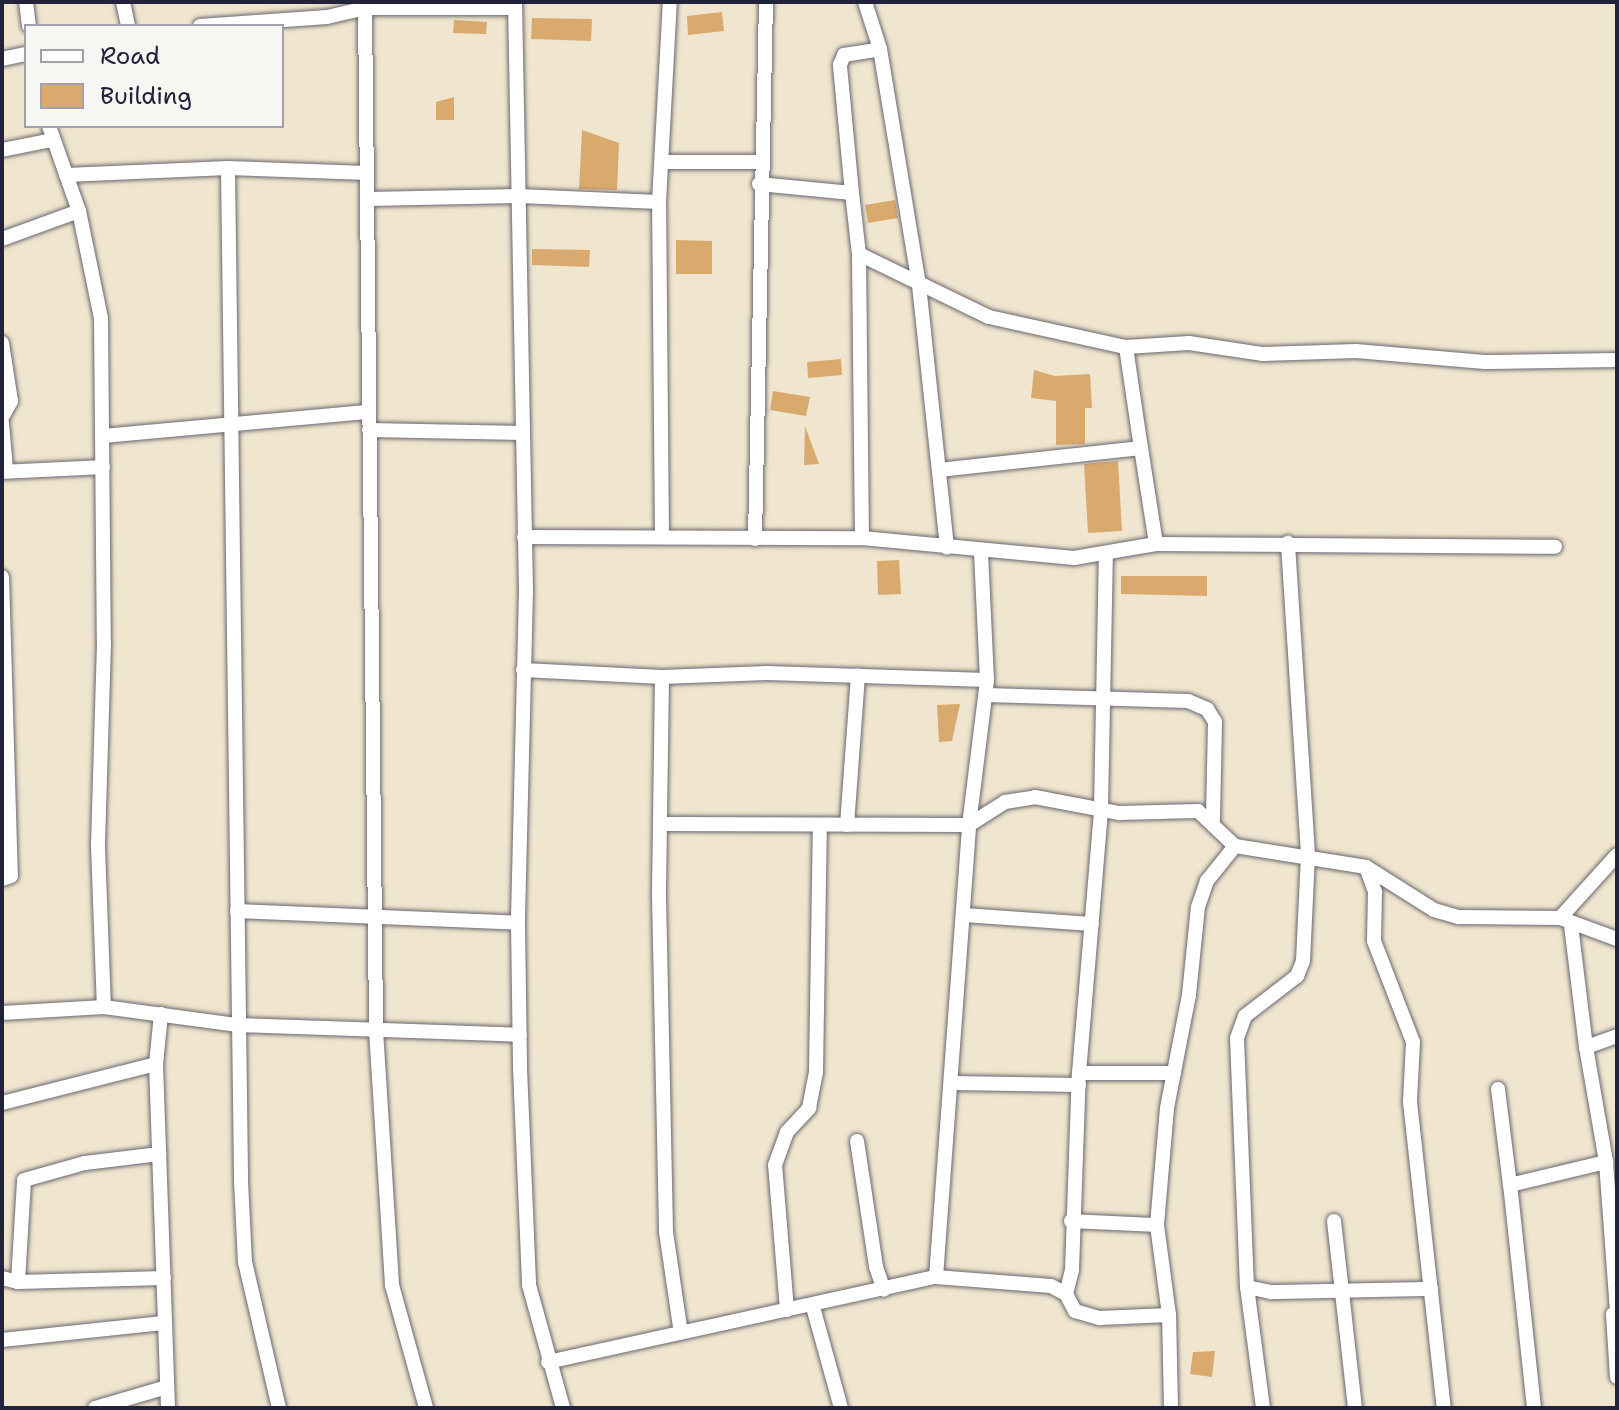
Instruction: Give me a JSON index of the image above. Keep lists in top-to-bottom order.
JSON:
{
  "legend": ["Road", "Building"]
}
